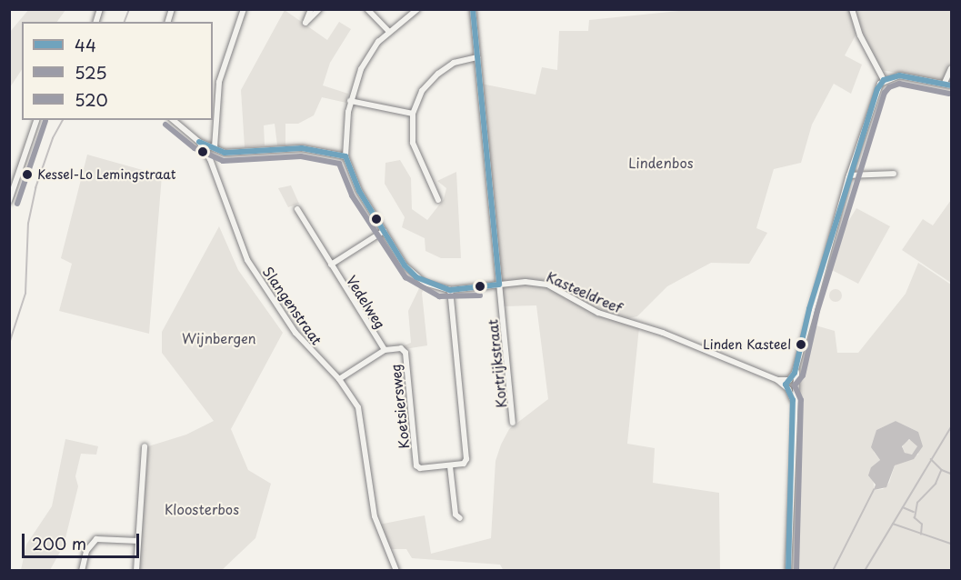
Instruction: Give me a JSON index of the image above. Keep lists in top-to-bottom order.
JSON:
{
  "streets": {
    "street": [
      "Kasteeldreef",
      "Vedelweg",
      "Slangenstraat",
      "Kortrijkstraat",
      "Koetsiersweg"
    ]
  },
  "crossings": [
    ["Kasteeldreef", "Kortrijkstraat"],
    ["Vedelweg", "Koetsiersweg"],
    ["Slangenstraat", "Koetsiersweg"]
  ],
  "parks": ["Lindenbos", "Wijnbergen", "Kloosterbos"],
  "places": ["Kessel-Lo Lemingstraat", "Linden Kasteel"],
  "lines": ["transit line 44", "transit line 525", "transit line 520"],
  "legend": ["44", "525", "520"],
  "scale_bar": "200 m"
}
